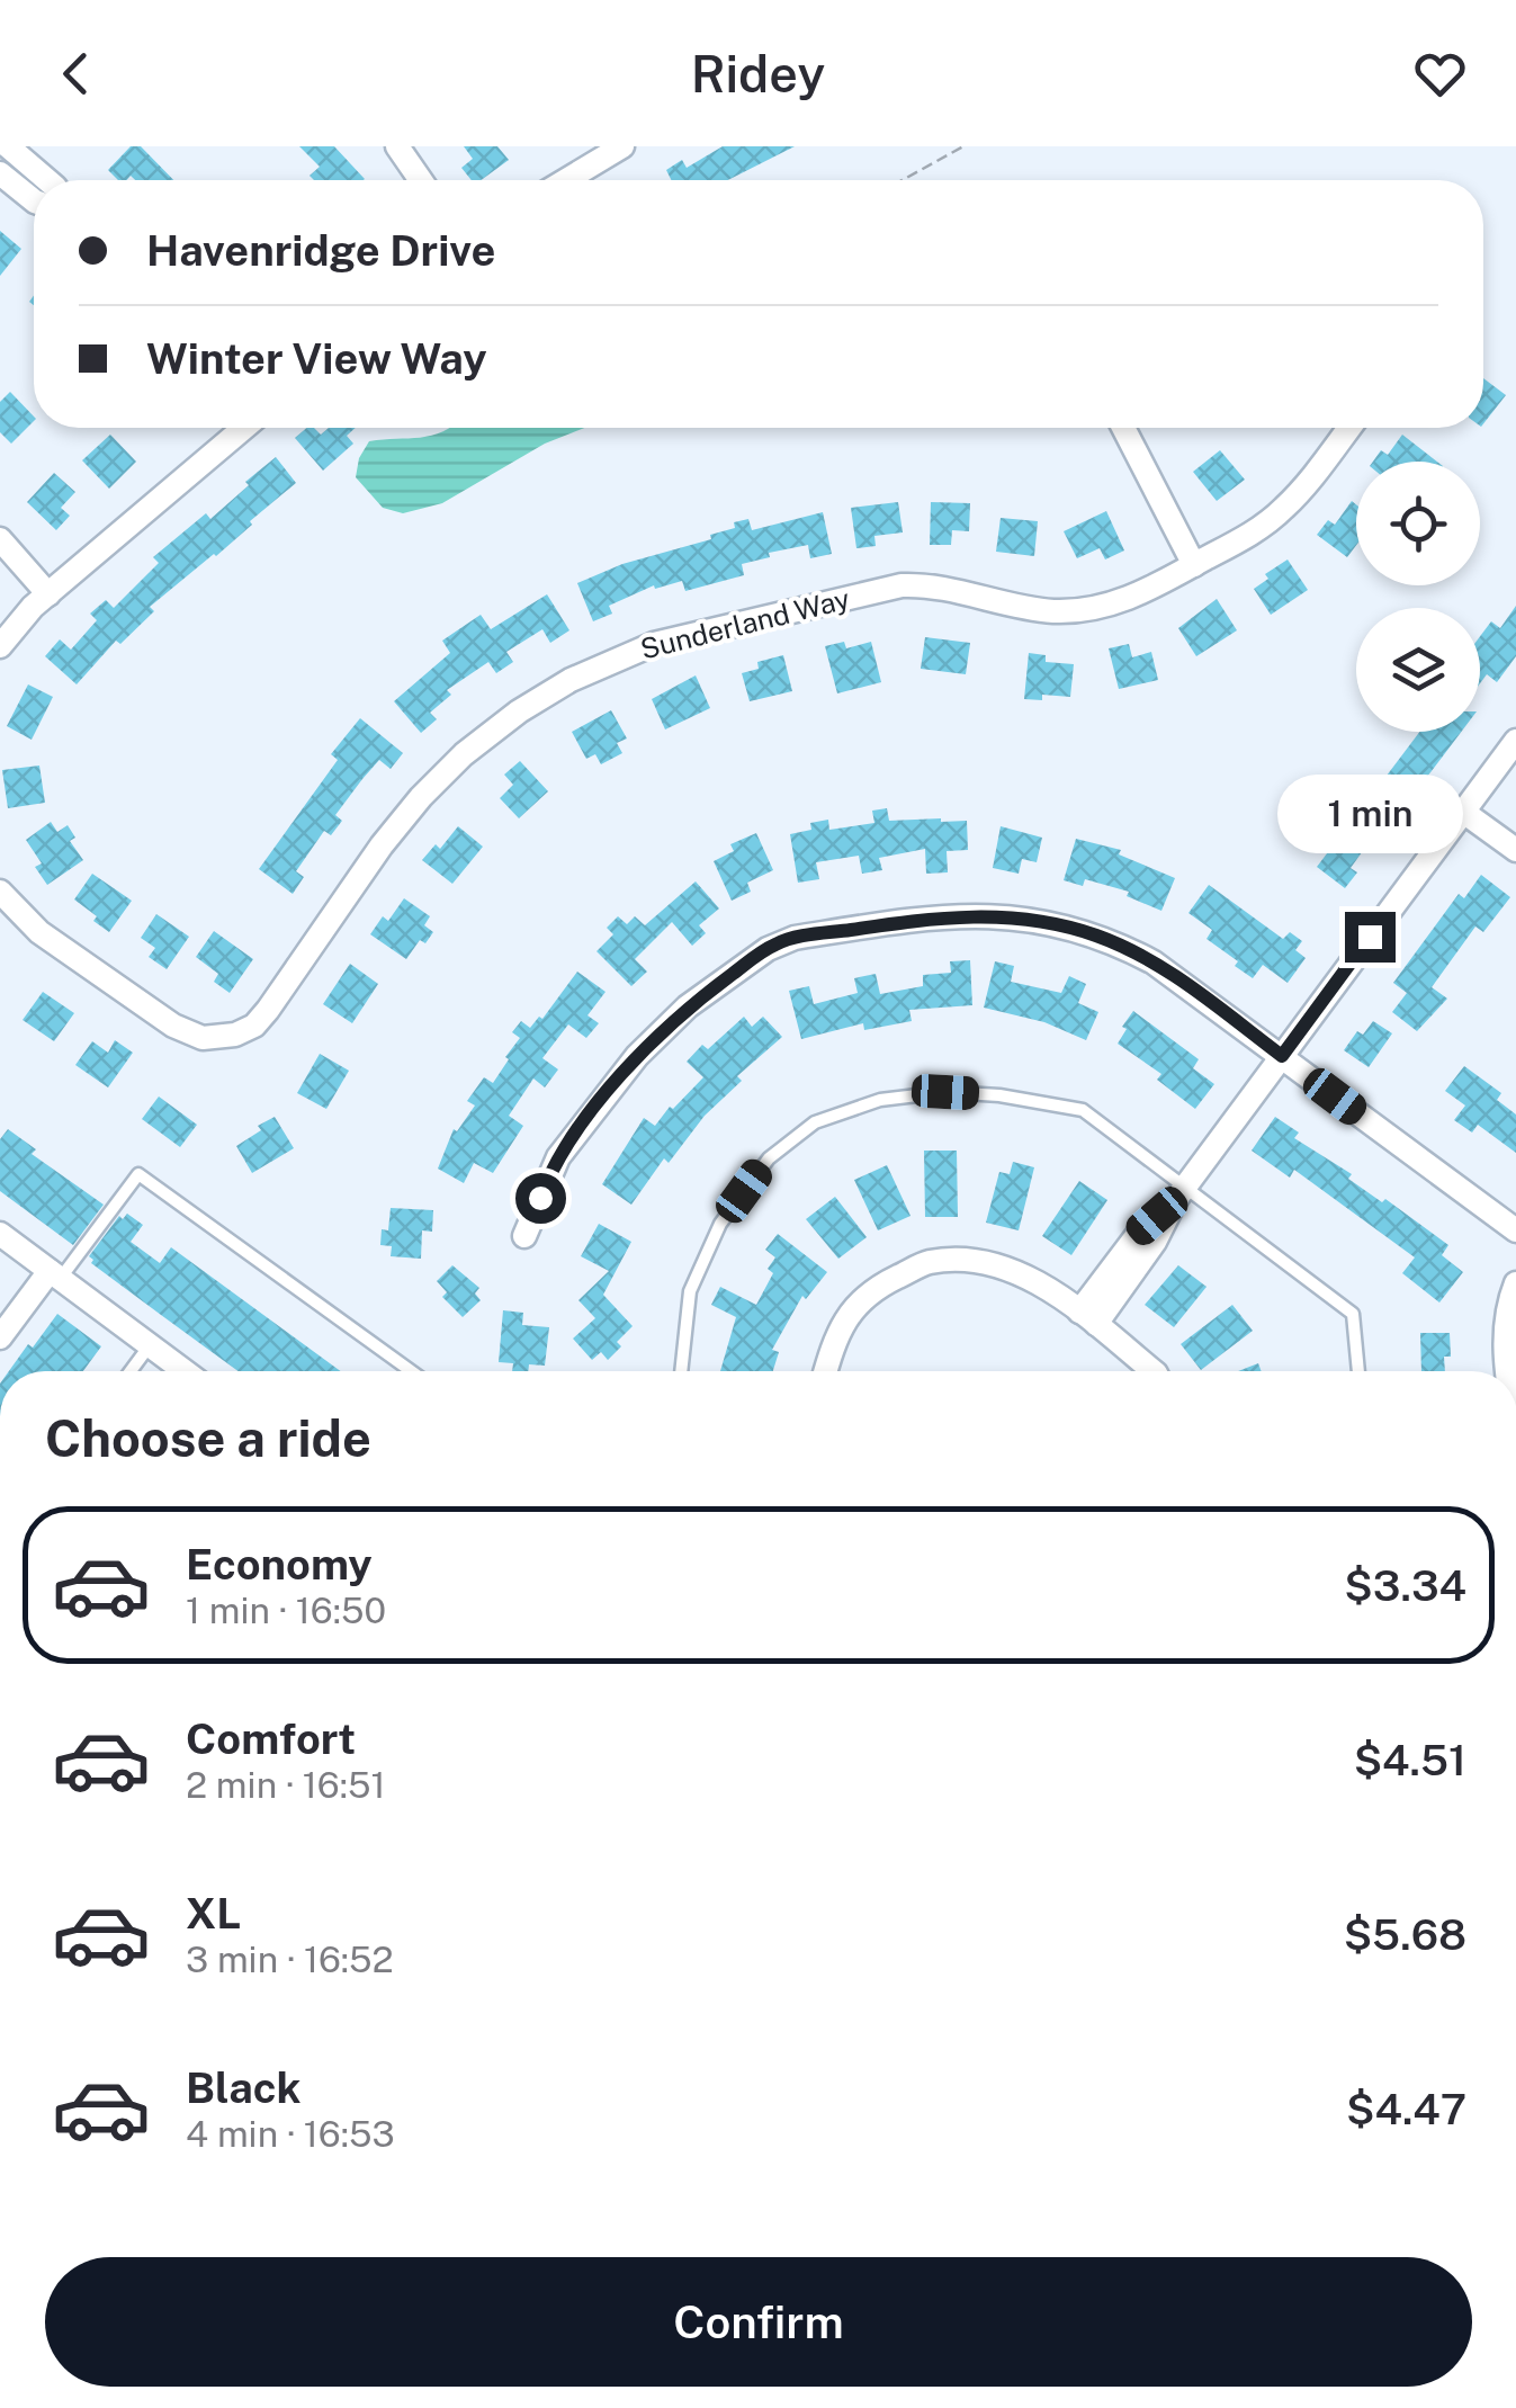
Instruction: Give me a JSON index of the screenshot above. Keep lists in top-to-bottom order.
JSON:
{
  "streets": {
    "street": ["Sunderland Way"]
  },
  "page": {
    "header": "Ridey",
    "banner": ["Havenridge Drive", "Winter View Way"],
    "bubble": "1 min",
    "heading": "Choose a ride",
    "list": [
      {
        "name": "Economy",
        "note": "1 min · 16:50",
        "value": "$3.34"
      },
      {
        "name": "Comfort",
        "note": "2 min · 16:51",
        "value": "$4.51"
      },
      {
        "name": "XL",
        "note": "3 min · 16:52",
        "value": "$5.68"
      },
      {
        "name": "Black",
        "note": "4 min · 16:53",
        "value": "$4.47"
      }
    ],
    "buttons": "Confirm"
  }
}
